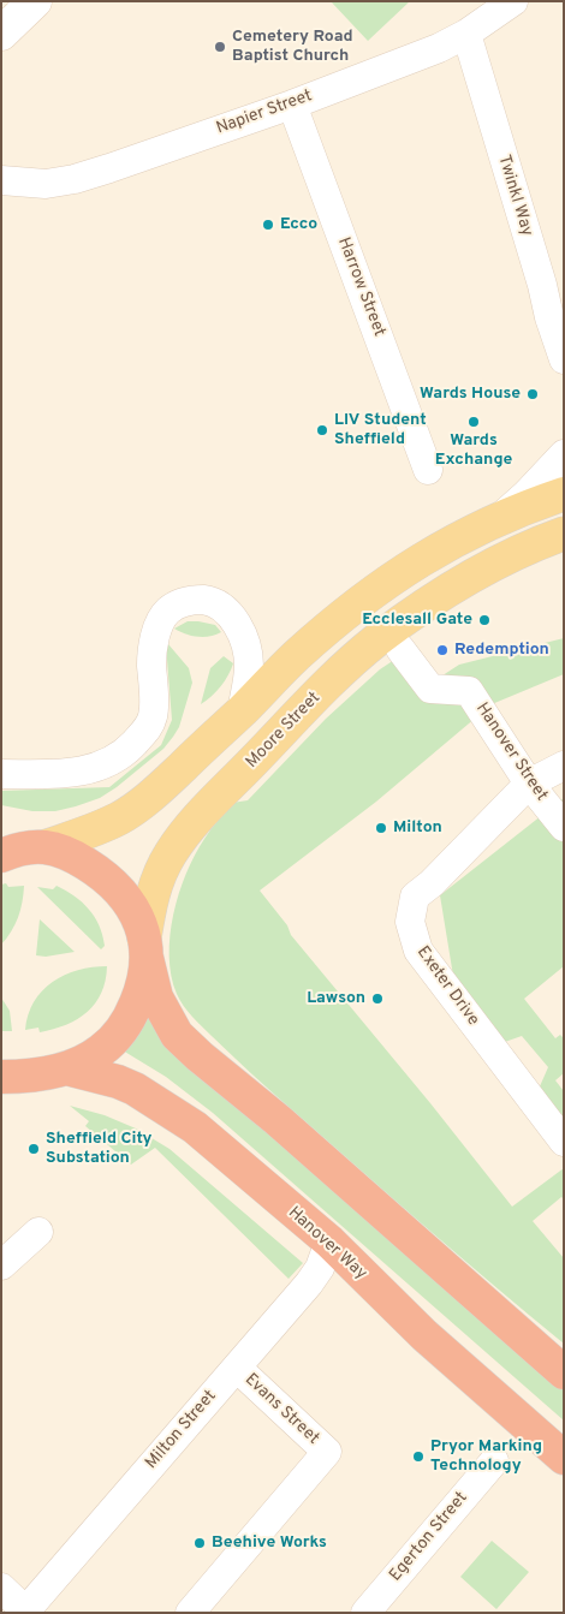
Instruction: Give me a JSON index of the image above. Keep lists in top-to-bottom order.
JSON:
{
  "streets": {
    "highway": ["Moore Street", "Hanover Way"],
    "street": [
      "Napier Street",
      "Twinkl Way",
      "Harrow Street",
      "Hanover Street",
      "Exeter Drive",
      "Evans Street",
      "Milton Street",
      "Egerton Street"
    ]
  },
  "crossings": [
    ["Napier Street", "Twinkl Way"],
    ["Napier Street", "Harrow Street"],
    ["Moore Street", "Hanover Way"],
    ["Hanover Street", "Exeter Drive"],
    ["Hanover Way", "Milton Street"],
    ["Evans Street", "Milton Street"]
  ],
  "places": [
    "Cemetery Road Baptist Church",
    "Ecco",
    "Wards House",
    "Wards Exchange",
    "LIV Student Sheffield",
    "Ecclesall Gate",
    "Redemption",
    "Milton",
    "Lawson",
    "Sheffield City Substation",
    "Pryor Marking Technology",
    "Beehive Works"
  ]
}
